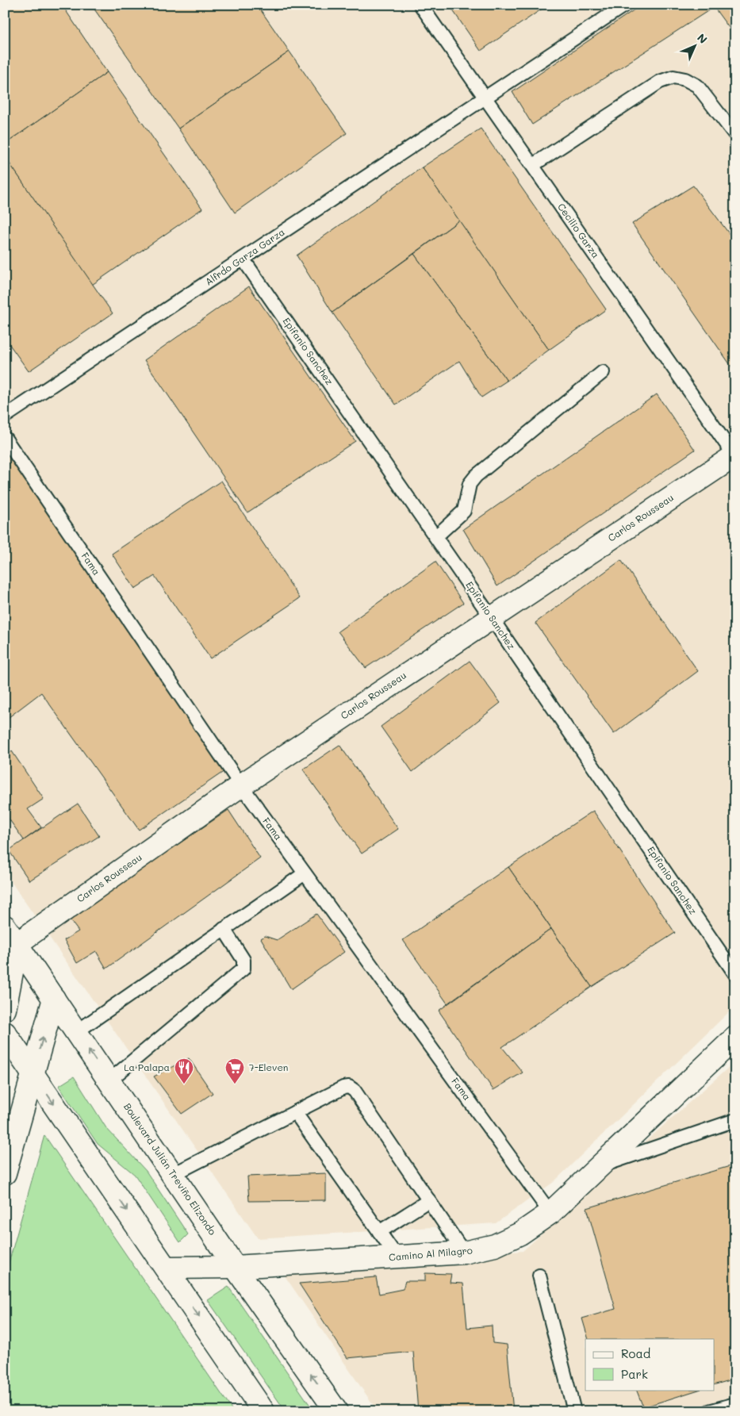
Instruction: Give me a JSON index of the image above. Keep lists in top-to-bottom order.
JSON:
{
  "streets": {
    "street": ["Carlos Rousseau", "Boulevard Julián Treviño Elizondo", "Camino Al Milagro"],
    "lane": [
      "Cecilio Garza",
      "Alfrdo Garza Garza",
      "Epifanio Sanchez",
      "Fama"
    ]
  },
  "crossings": [
    ["Cecilio Garza", "Alfrdo Garza Garza"],
    ["Cecilio Garza", "Carlos Rousseau"],
    ["Alfrdo Garza Garza", "Epifanio Sanchez"],
    ["Epifanio Sanchez", "Carlos Rousseau"],
    ["Carlos Rousseau", "Fama"],
    ["Carlos Rousseau", "Boulevard Julián Treviño Elizondo"],
    ["Fama", "Camino Al Milagro"],
    ["Boulevard Julián Treviño Elizondo", "Camino Al Milagro"]
  ],
  "places": {
    "restaurant": ["La Palapa"],
    "supermarket": ["7-Eleven"]
  },
  "legend": ["Road", "Park"],
  "north": "top right"
}
